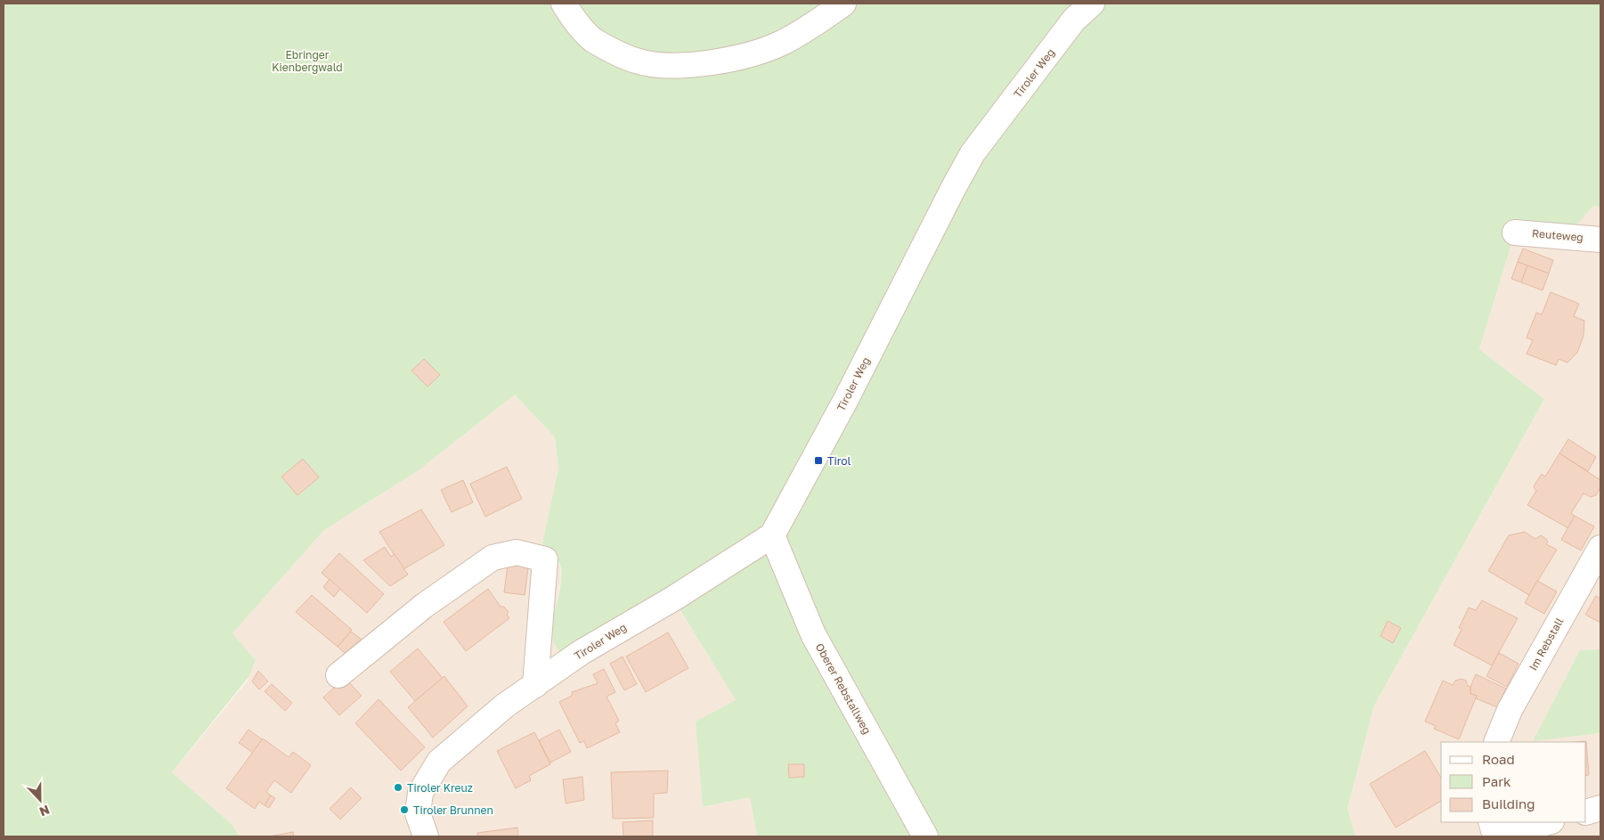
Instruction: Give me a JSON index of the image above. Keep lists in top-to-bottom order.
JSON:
{
  "streets": {
    "street": [
      "Tiroler Weg",
      "Reuteweg",
      "Im Rebstall",
      "Oberer Rebstallweg"
    ]
  },
  "crossings": [
    ["Tiroler Weg", "Oberer Rebstallweg"]
  ],
  "parks": ["Ebringer Kienbergwald"],
  "places": {
    "transit": ["Tirol"],
    "other": ["Tiroler Kreuz", "Tiroler Brunnen"]
  },
  "legend": ["Road", "Park", "Building"],
  "north": "bottom"
}
